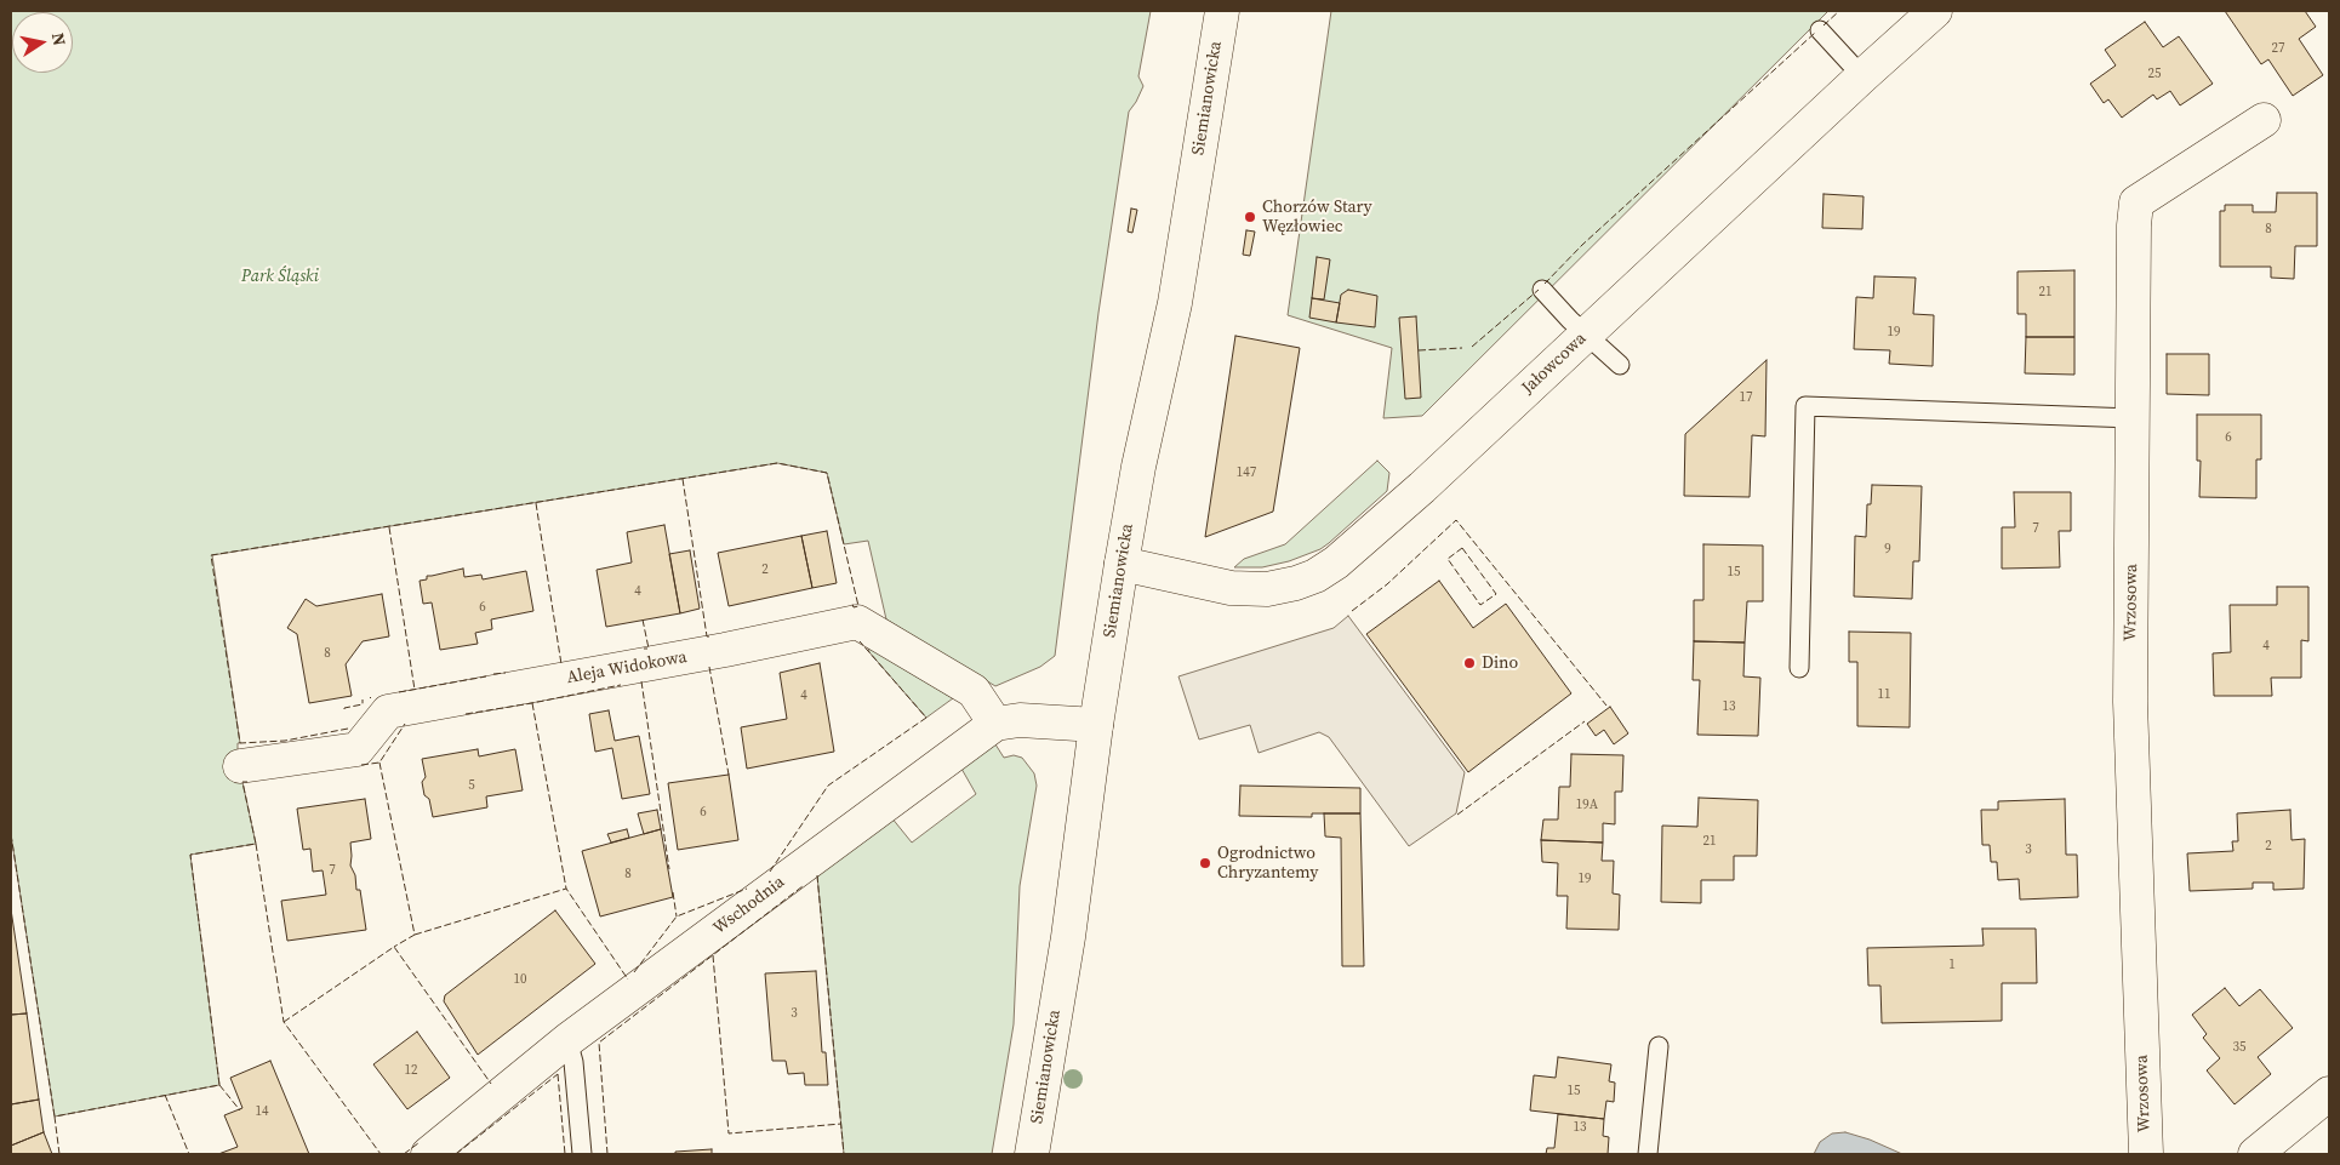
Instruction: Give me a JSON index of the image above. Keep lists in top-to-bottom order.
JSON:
{
  "streets": {
    "street": [
      "Siemianowicka",
      "Jałowcowa",
      "Wrzosowa",
      "Aleja Widokowa",
      "Wschodnia"
    ]
  },
  "crossings": [
    ["Siemianowicka", "Jałowcowa"],
    ["Siemianowicka", "Wschodnia"],
    ["Aleja Widokowa", "Wschodnia"]
  ],
  "parks": ["Park Śląski"],
  "places": ["Chorzów Stary Węzłowiec", "Dino", "Ogrodnictwo Chryzantemy"],
  "house_numbers": [
    "27",
    "25",
    "8",
    "21",
    "19",
    "17",
    "6",
    "147",
    "7",
    "9",
    "2",
    "15",
    "4",
    "6",
    "4",
    "8",
    "11",
    "4",
    "13",
    "5",
    "19A",
    "6",
    "21",
    "2",
    "3",
    "7",
    "8",
    "19",
    "1",
    "10",
    "3",
    "35",
    "12",
    "15",
    "14",
    "13"
  ],
  "north": "right"
}
